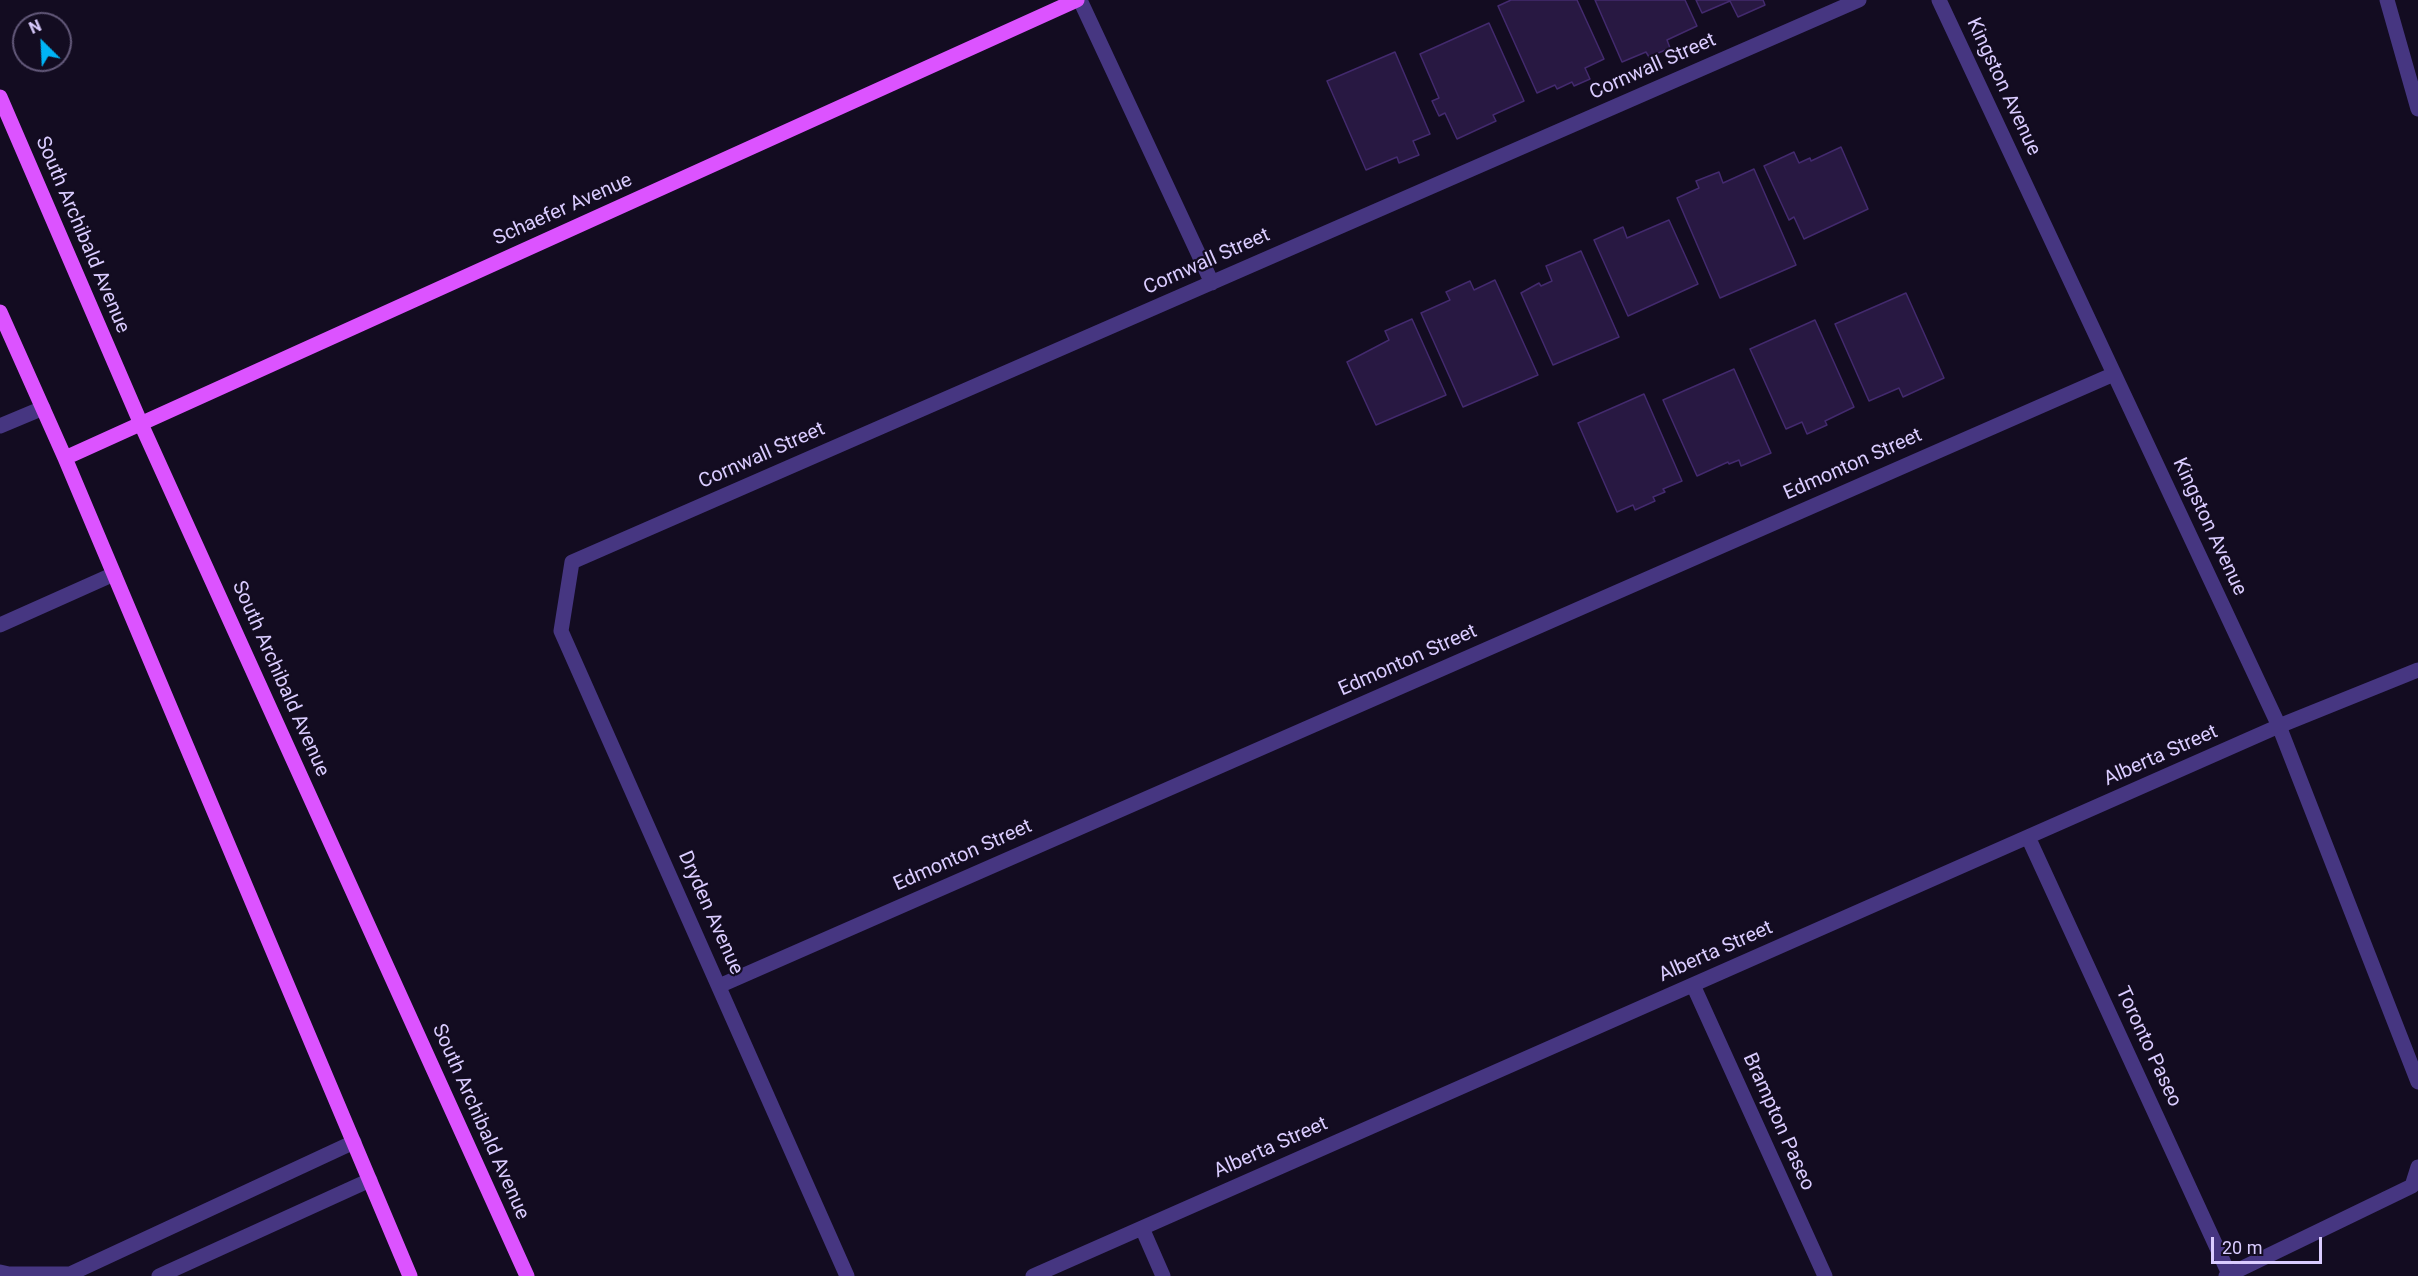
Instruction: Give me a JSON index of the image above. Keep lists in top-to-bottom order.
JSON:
{
  "streets": {
    "main road": ["Schaefer Avenue", "South Archibald Avenue"],
    "street": [
      "Cornwall Street",
      "Kingston Avenue",
      "Edmonton Street",
      "Alberta Street",
      "Dryden Avenue",
      "Toronto Paseo",
      "Brampton Paseo"
    ]
  },
  "crossings": [
    ["Cornwall Street", "Dryden Avenue"],
    ["Kingston Avenue", "Edmonton Street"],
    ["Kingston Avenue", "Alberta Street"],
    ["Schaefer Avenue", "South Archibald Avenue"],
    ["Edmonton Street", "Dryden Avenue"],
    ["Alberta Street", "Toronto Paseo"],
    ["Alberta Street", "Brampton Paseo"]
  ],
  "scale_bar": "20 m",
  "north": "top left"
}
